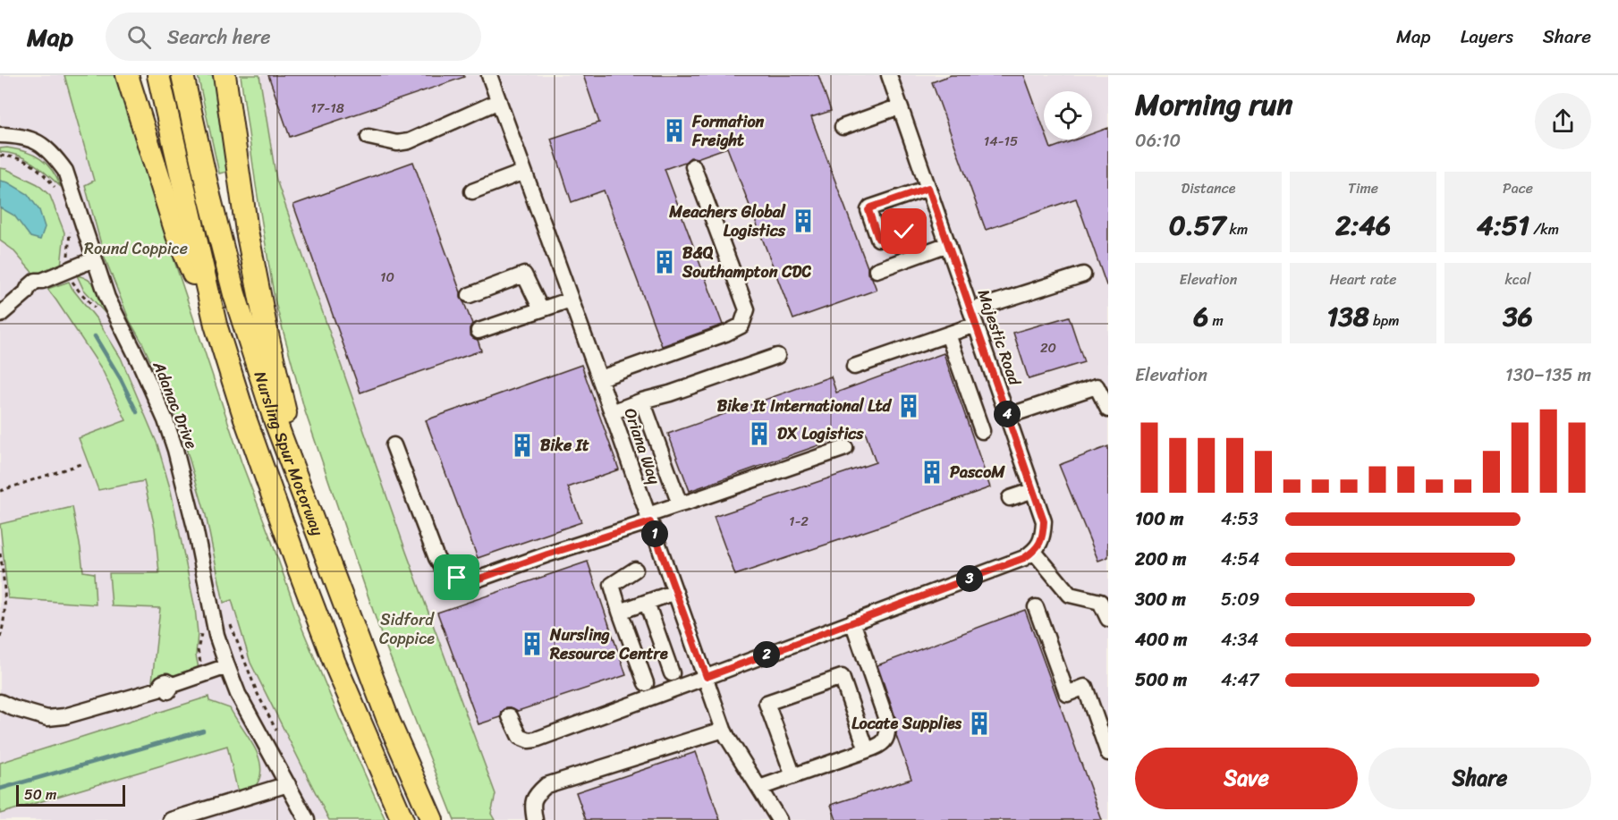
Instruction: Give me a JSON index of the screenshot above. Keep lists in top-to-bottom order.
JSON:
{
  "streets": {
    "highway": ["Nursling Spur Motorway"],
    "street": ["Majestic Road", "Adanac Drive", "Oriana Way"]
  },
  "parks": ["Round Coppice", "Sidford Coppice"],
  "places": {
    "building": [
      "Formation Freight",
      "Meachers Global Logistics",
      "B&Q Southampton CDC",
      "Bike It International Ltd",
      "DX Logistics",
      "Bike It",
      "PascoM",
      "Nursling Resource Centre",
      "Locate Supplies"
    ]
  },
  "house_numbers": [
    "17-18",
    "14-15",
    "10",
    "20",
    "1-2"
  ],
  "scale_bar": "50 m",
  "page": {
    "header": "Map",
    "search": "Search here",
    "nav": ["Map", "Layers", "Share"],
    "heading": ["Morning run", "06:10"],
    "stats": [
      ["Distance", "0.57 km"],
      ["Time", "2:46"],
      ["Pace", "4:51 /km"],
      ["Elevation", "6 m"],
      ["Heart rate", "138 bpm"],
      ["kcal", "36"]
    ],
    "chart": ["Elevation", "130–135 m"],
    "pins": [
      "4",
      "1",
      "3",
      "2"
    ],
    "list": [
      {
        "name": "100 m",
        "note": "4:53"
      },
      {
        "name": "200 m",
        "note": "4:54"
      },
      {
        "name": "300 m",
        "note": "5:09"
      },
      {
        "name": "400 m",
        "note": "4:34"
      },
      {
        "name": "500 m",
        "note": "4:47"
      }
    ],
    "buttons": ["Save", "Share"],
    "scale": "50 m"
  }
}
